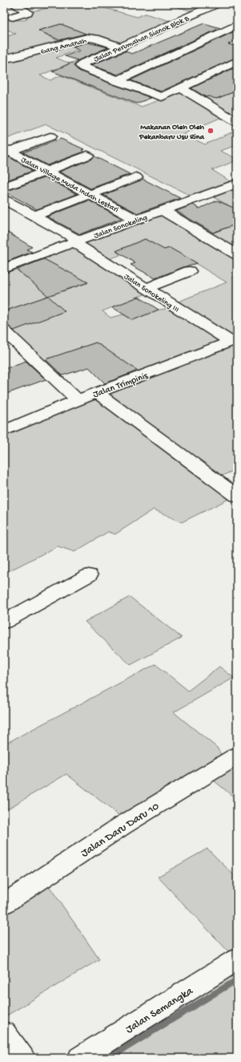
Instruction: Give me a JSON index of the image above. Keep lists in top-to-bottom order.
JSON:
{
  "streets": {
    "street": [
      "Jalan Perumahan Sianok Blok B",
      "Gang Amanah",
      "Jalan Village Muda Indah Lestari",
      "Jalan Sonokeling",
      "Jalan Sonokeling III",
      "Jalan Trimpinis",
      "Jalan Daru Daru 10",
      "Jalan Semangka"
    ]
  },
  "crossings": [
    ["Jalan Perumahan Sianok Blok B", "Gang Amanah"],
    ["Jalan Village Muda Indah Lestari", "Jalan Sonokeling"],
    ["Jalan Sonokeling", "Jalan Sonokeling III"],
    ["Jalan Sonokeling III", "Jalan Trimpinis"]
  ],
  "places": ["Makanan Oleh Oleh Pekanbaru Usu Rina"]
}
